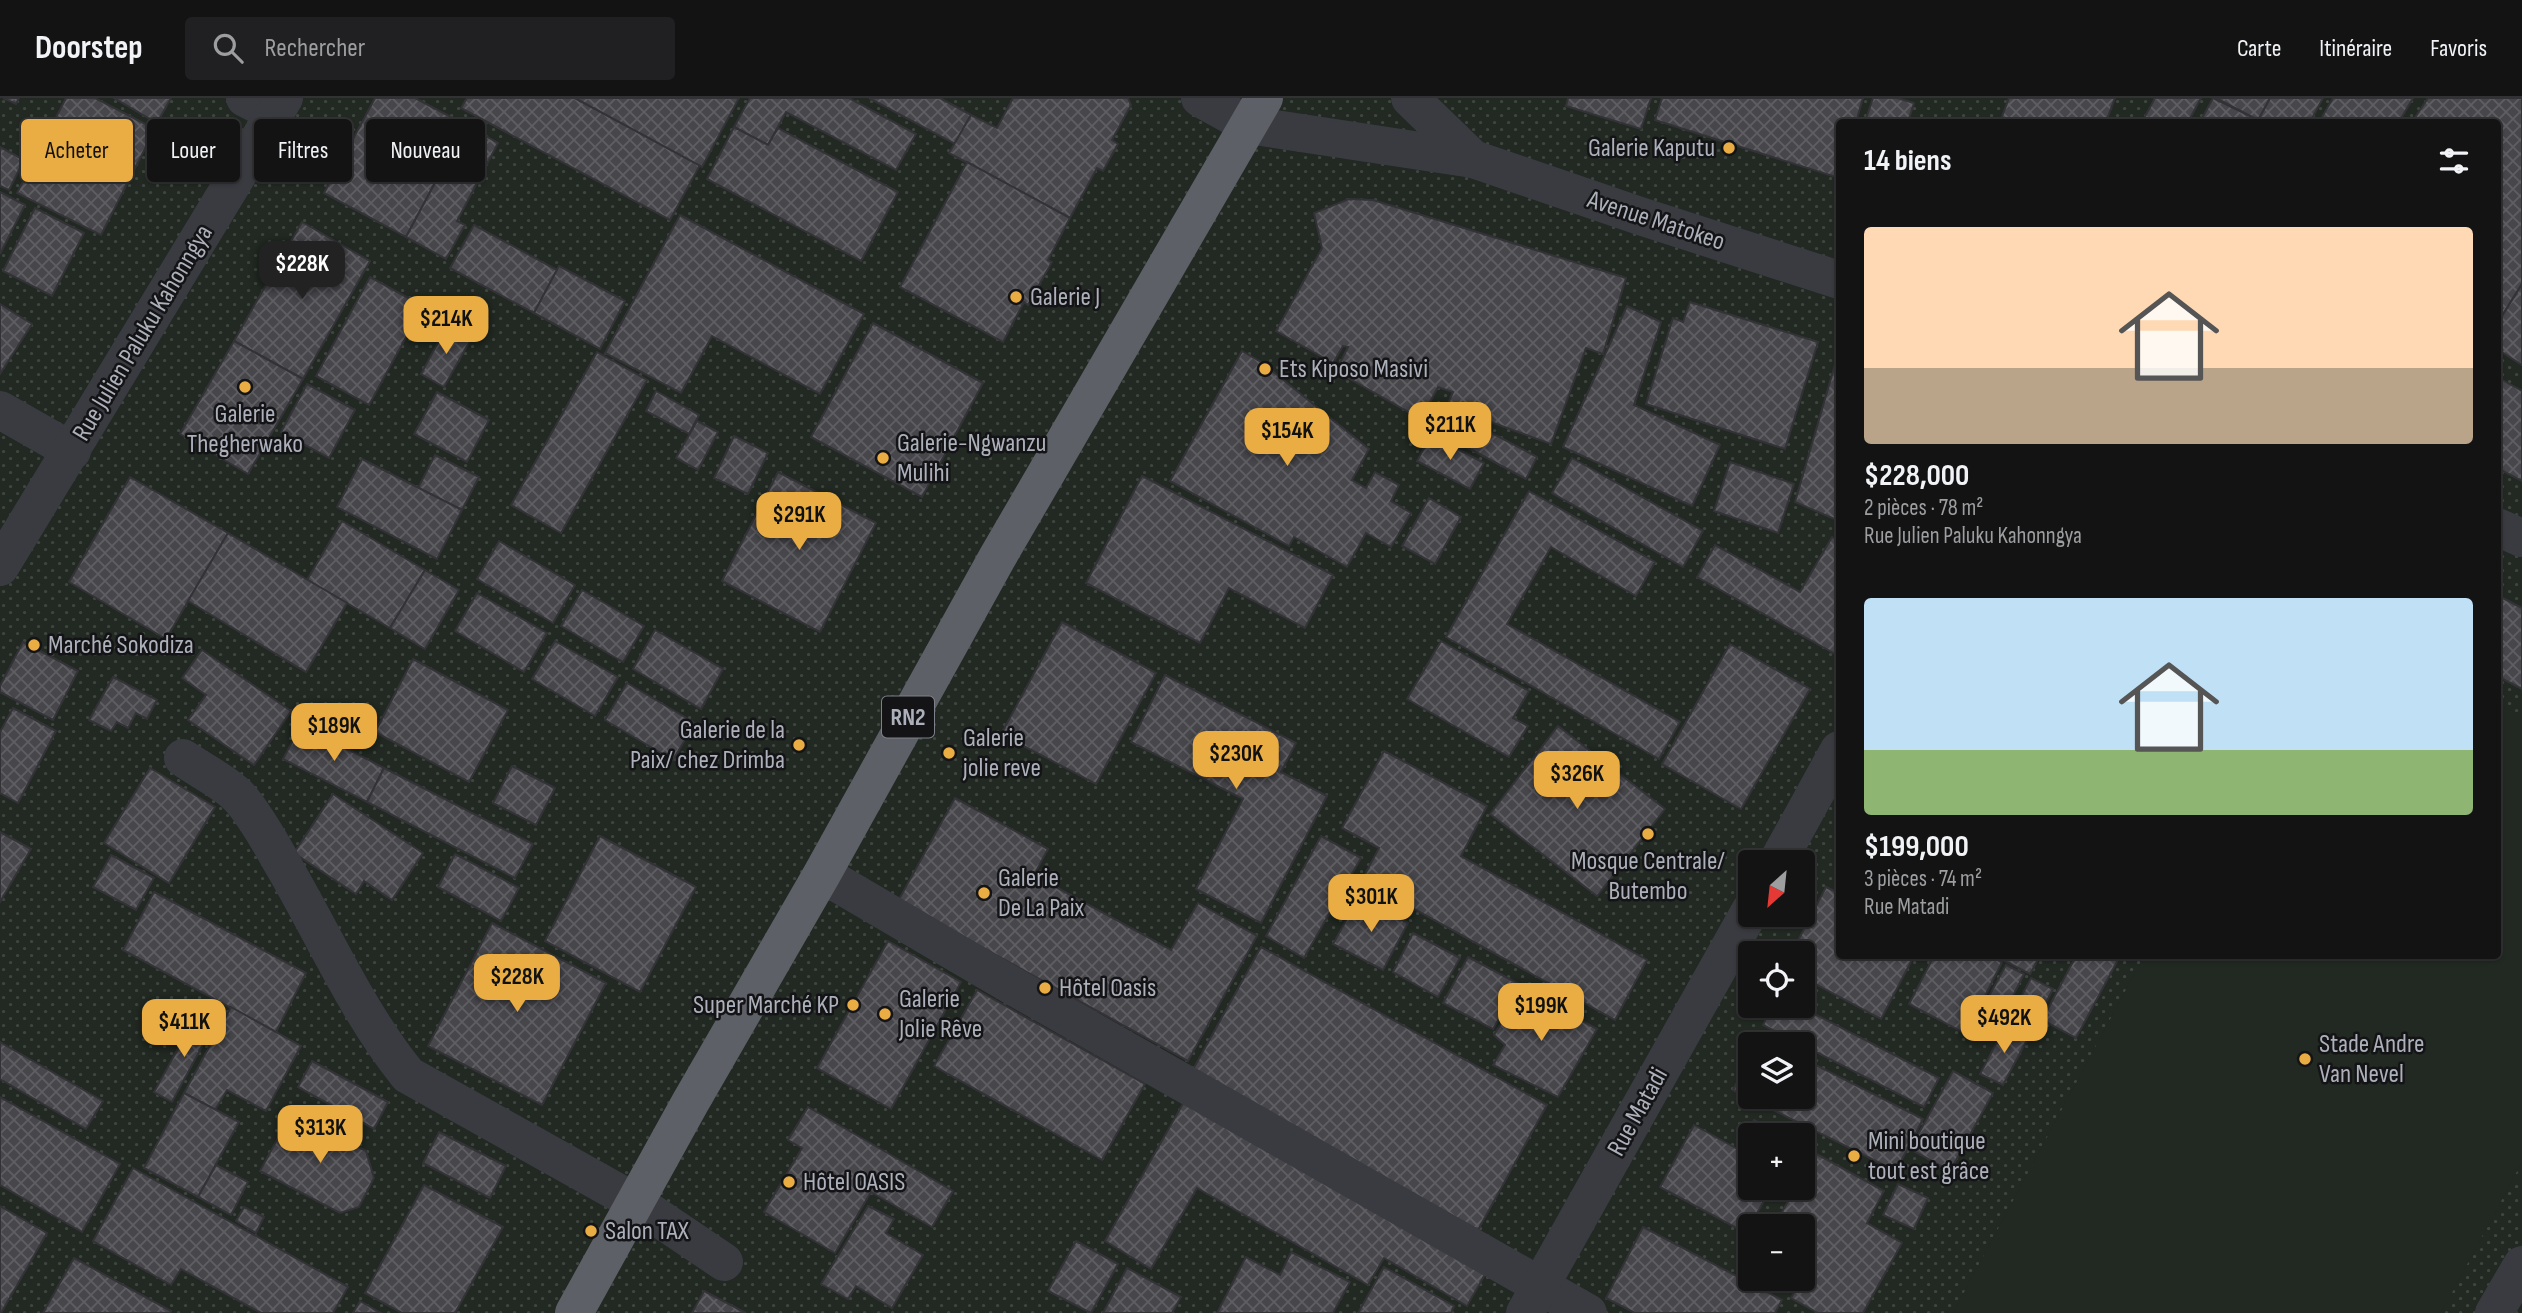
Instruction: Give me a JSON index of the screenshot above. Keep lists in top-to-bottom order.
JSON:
{
  "streets": {
    "highway": ["RN2"],
    "street": ["Avenue Matokeo", "Rue Julien Paluku Kahonngya", "Rue Matadi"]
  },
  "places": [
    "Galerie Kaputu",
    "Galerie J",
    "Ets Kiposo Masivi",
    "Galerie Thegherwako",
    "Galerie-Ngwanzu Mulihi",
    "Marché Sokodiza",
    "Galerie de la Paix/ chez Drimba",
    "Galerie jolie reve",
    "Mosque Centrale/ Butembo",
    "Galerie De La Paix",
    "Hôtel Oasis",
    "Super Marché KP",
    "Galerie Jolie Rêve",
    "Stade Andre Van Nevel",
    "Mini boutique tout est grâce",
    "Hôtel OASIS",
    "Salon TAX"
  ],
  "north": "bottom left",
  "page": {
    "header": "Doorstep",
    "search": "Rechercher",
    "nav": ["Carte", "Itinéraire", "Favoris"],
    "chip": [
      "Acheter",
      "Louer",
      "Filtres",
      "Nouveau"
    ],
    "heading": "14 biens",
    "list": [
      {
        "name": "$228,000",
        "note": "2 pièces · 78 m² · Rue Julien Paluku Kahonngya"
      },
      {
        "name": "$199,000",
        "note": "3 pièces · 74 m² · Rue Matadi"
      }
    ],
    "price": [
      "$228K",
      "$214K",
      "$211K",
      "$154K",
      "$291K",
      "$189K",
      "$230K",
      "$326K",
      "$301K",
      "$228K",
      "$199K",
      "$492K",
      "$411K",
      "$313K"
    ],
    "map_buttons": ["+", "−"]
  }
}
